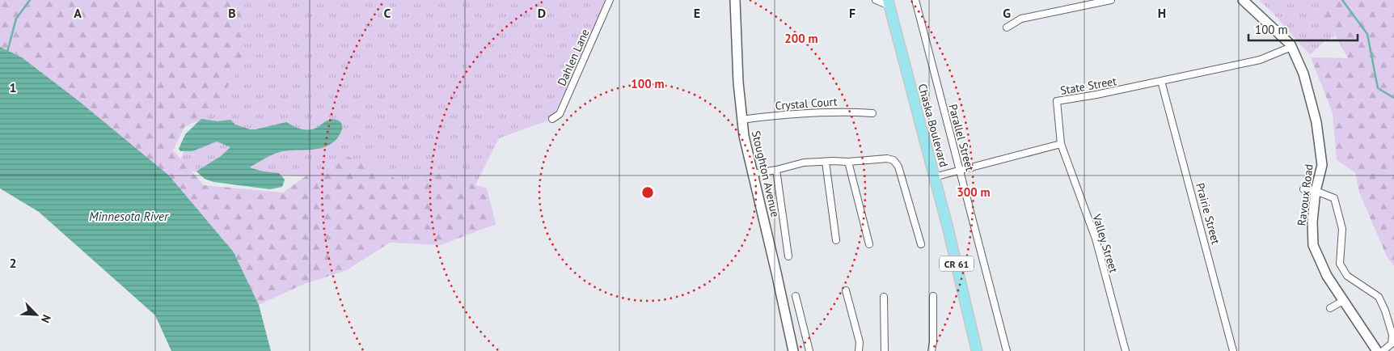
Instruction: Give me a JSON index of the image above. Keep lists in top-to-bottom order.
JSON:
{
  "streets": {
    "main road": ["Chaska Boulevard", "CR 61"],
    "street": [
      "Dahlen Lane",
      "State Street",
      "Crystal Court",
      "Parallel Street",
      "Stoughton Avenue",
      "Ravoux Road",
      "Prairie Street",
      "Valley Street"
    ]
  },
  "crossings": [
    ["State Street", "Ravoux Road"],
    ["State Street", "Prairie Street"],
    ["State Street", "Valley Street"],
    ["Crystal Court", "Stoughton Avenue"]
  ],
  "water": ["Minnesota River"],
  "scale_bar": "100 m",
  "north": "bottom right",
  "grid": {
    "columns": [
      "A",
      "B",
      "C",
      "D",
      "E",
      "F",
      "G",
      "H"
    ],
    "rows": ["1", "2"]
  },
  "rings": ["200 m", "100 m", "300 m"]
}
